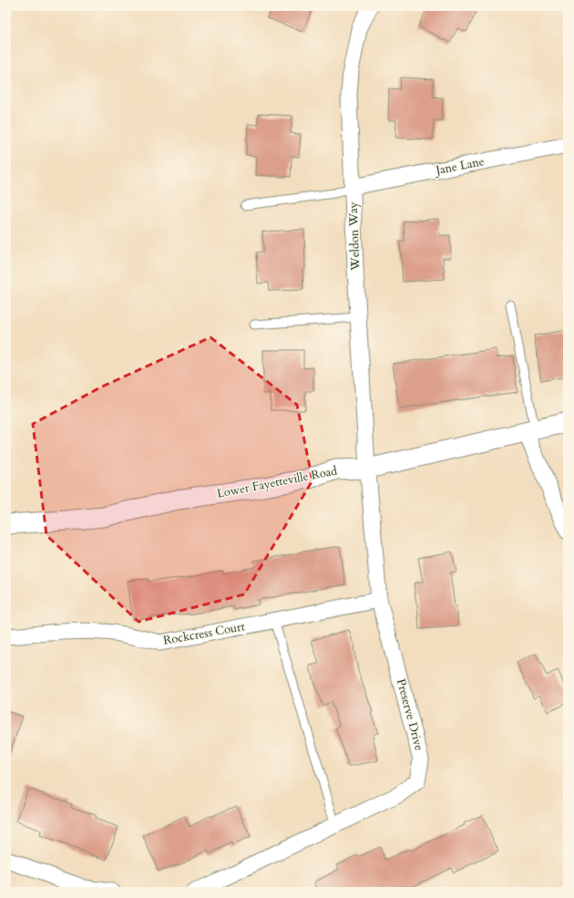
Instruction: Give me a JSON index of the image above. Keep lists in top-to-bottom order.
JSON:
{
  "streets": {
    "street": [
      "Jane Lane",
      "Weldon Way",
      "Lower Fayetteville Road",
      "Rockcress Court",
      "Preserve Drive"
    ]
  },
  "crossings": [
    ["Jane Lane", "Weldon Way"],
    ["Weldon Way", "Lower Fayetteville Road"],
    ["Weldon Way", "Preserve Drive"],
    ["Lower Fayetteville Road", "Preserve Drive"],
    ["Rockcress Court", "Preserve Drive"]
  ]
}
